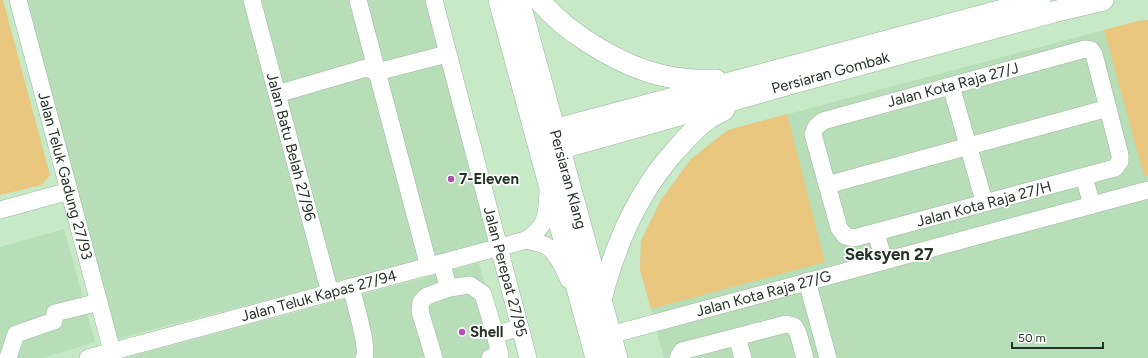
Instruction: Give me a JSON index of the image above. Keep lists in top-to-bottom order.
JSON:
{
  "streets": {
    "main road": ["Persiaran Gombak", "Persiaran Klang"],
    "street": [
      "Jalan Kota Raja 27/J",
      "Jalan Batu Belah 27/96",
      "Jalan Teluk Gadung 27/93",
      "Jalan Kota Raja 27/H",
      "Jalan Perepat 27/95",
      "Jalan Kota Raja 27/G",
      "Jalan Teluk Kapas 27/94"
    ]
  },
  "crossings": [
    ["Persiaran Gombak", "Persiaran Klang"],
    ["Jalan Kota Raja 27/J", "Jalan Kota Raja 27/H"],
    ["Jalan Batu Belah 27/96", "Jalan Teluk Kapas 27/94"],
    ["Jalan Teluk Gadung 27/93", "Jalan Teluk Kapas 27/94"],
    ["Persiaran Klang", "Jalan Kota Raja 27/G"],
    ["Jalan Perepat 27/95", "Jalan Teluk Kapas 27/94"]
  ],
  "districts": ["Seksyen 27"],
  "places": ["7-Eleven", "Shell"],
  "scale_bar": "50 m"
}
